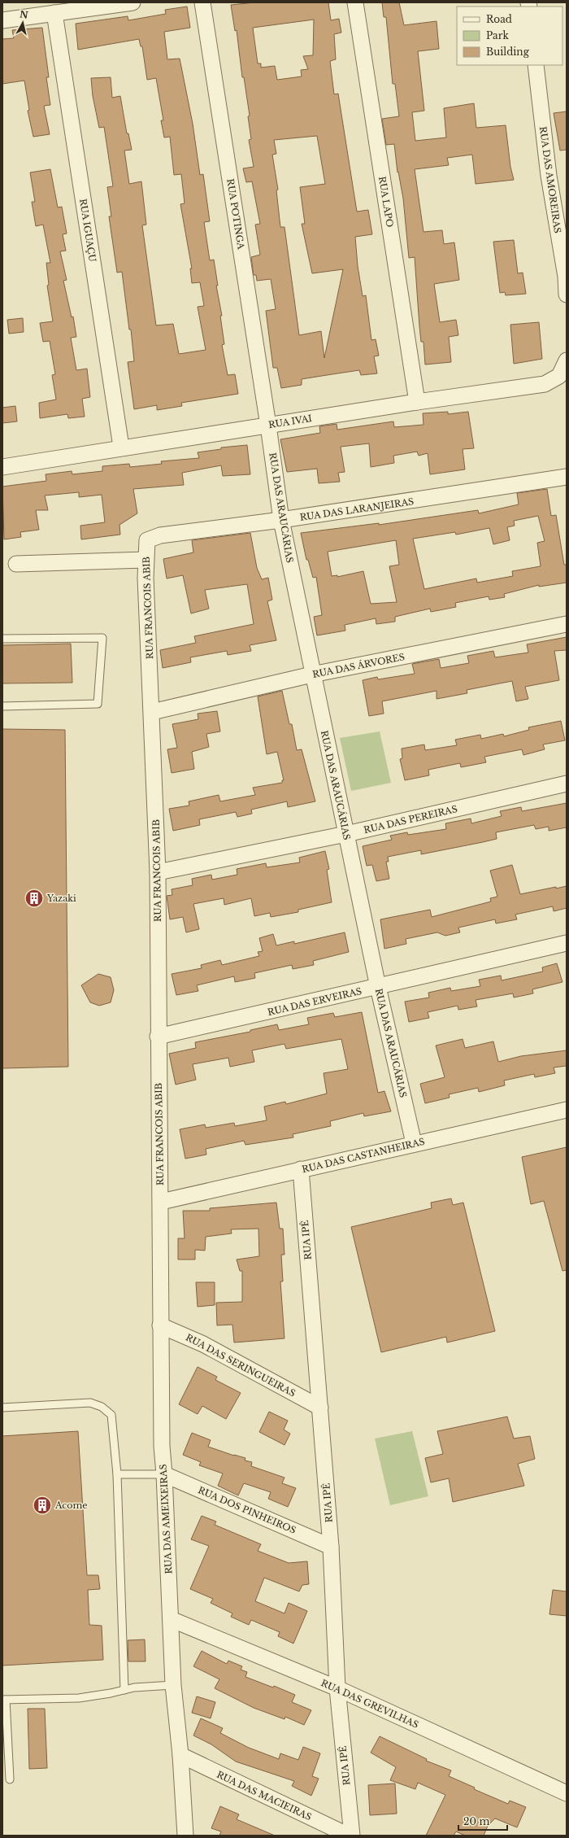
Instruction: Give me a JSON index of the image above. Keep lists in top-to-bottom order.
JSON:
{
  "streets": {
    "street": [
      "RUA DAS AMOREIRAS",
      "RUA LAPO",
      "RUA POTINGA",
      "RUA IGUAÇU",
      "RUA IVAI",
      "RUA DAS ARAUCÁRIAS",
      "RUA DAS LARANJEIRAS",
      "RUA FRANCOIS ABIB",
      "RUA DAS ÁRVORES",
      "RUA DAS PEREIRAS",
      "RUA DAS ERVEIRAS",
      "RUA DAS CASTANHEIRAS",
      "RUA IPÊ",
      "RUA DAS SERINGUEIRAS",
      "RUA DOS PINHEIROS",
      "RUA DAS AMEIXEIRAS",
      "RUA DAS GREVILHAS",
      "RUA DAS MACIEIRAS"
    ]
  },
  "crossings": [
    ["RUA LAPO", "RUA IVAI"],
    ["RUA POTINGA", "RUA IVAI"],
    ["RUA POTINGA", "RUA DAS ARAUCÁRIAS"],
    ["RUA IGUAÇU", "RUA IVAI"],
    ["RUA IVAI", "RUA DAS ARAUCÁRIAS"],
    ["RUA DAS ARAUCÁRIAS", "RUA DAS LARANJEIRAS"],
    ["RUA DAS ARAUCÁRIAS", "RUA DAS ÁRVORES"],
    ["RUA DAS ARAUCÁRIAS", "RUA DAS PEREIRAS"],
    ["RUA DAS ARAUCÁRIAS", "RUA DAS ERVEIRAS"],
    ["RUA DAS ARAUCÁRIAS", "RUA DAS CASTANHEIRAS"],
    ["RUA DAS LARANJEIRAS", "RUA FRANCOIS ABIB"],
    ["RUA FRANCOIS ABIB", "RUA DAS ÁRVORES"],
    ["RUA FRANCOIS ABIB", "RUA DAS PEREIRAS"],
    ["RUA FRANCOIS ABIB", "RUA DAS ERVEIRAS"],
    ["RUA FRANCOIS ABIB", "RUA DAS CASTANHEIRAS"],
    ["RUA FRANCOIS ABIB", "RUA DAS AMEIXEIRAS"],
    ["RUA DAS CASTANHEIRAS", "RUA IPÊ"],
    ["RUA DAS CASTANHEIRAS", "RUA DAS AMEIXEIRAS"],
    ["RUA IPÊ", "RUA DAS SERINGUEIRAS"],
    ["RUA IPÊ", "RUA DOS PINHEIROS"],
    ["RUA IPÊ", "RUA DAS GREVILHAS"],
    ["RUA DAS SERINGUEIRAS", "RUA DAS AMEIXEIRAS"],
    ["RUA DOS PINHEIROS", "RUA DAS AMEIXEIRAS"],
    ["RUA DAS AMEIXEIRAS", "RUA DAS GREVILHAS"],
    ["RUA DAS AMEIXEIRAS", "RUA DAS MACIEIRAS"]
  ],
  "places": {
    "building": ["Yazaki", "Acome"]
  },
  "legend": ["Road", "Park", "Building"],
  "scale_bar": "20 m",
  "north": "top"
}
